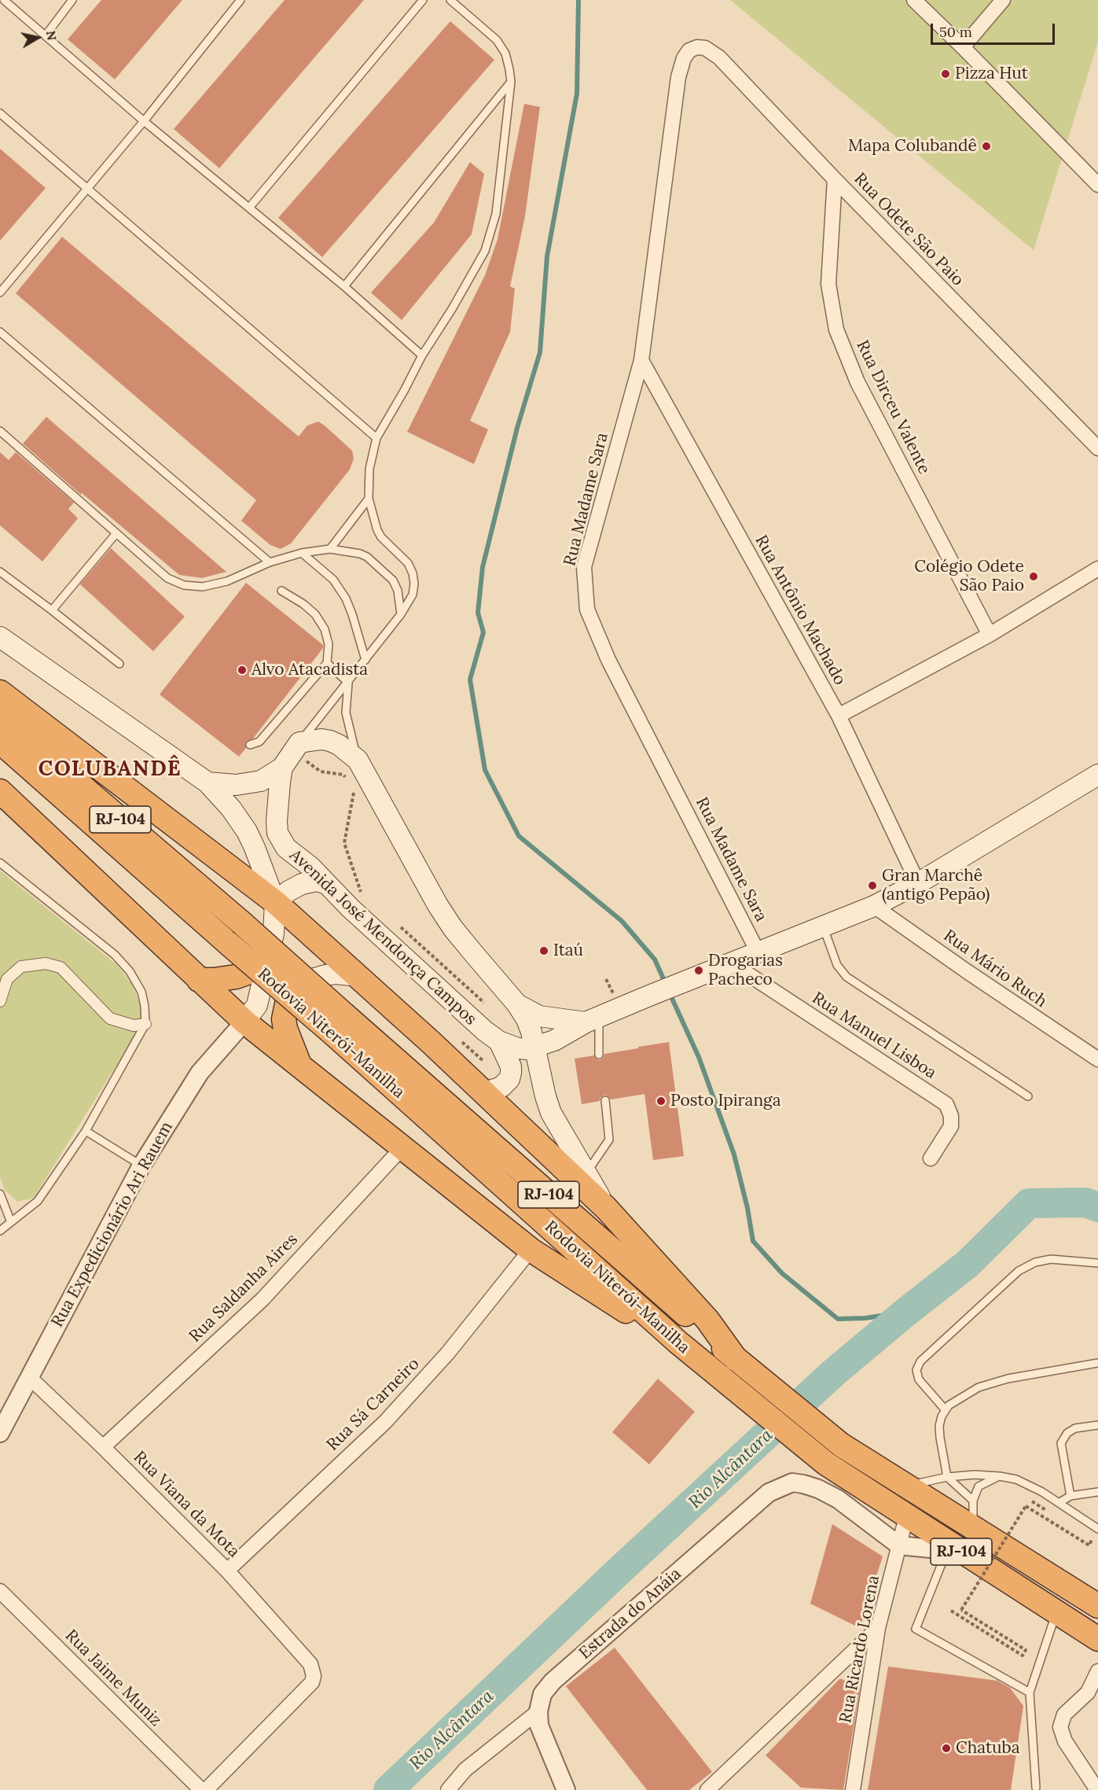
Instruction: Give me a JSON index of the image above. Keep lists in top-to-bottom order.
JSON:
{
  "streets": {
    "highway": ["RJ-104", "Rodovia Niterói-Manilha"],
    "main road": ["Avenida José Mendonça Campos", "Rua Expedicionário Ari Rauem"],
    "street": [
      "Rua Odete São Paio",
      "Rua Dirceu Valente",
      "Rua Madame Sara",
      "Rua Antônio Machado",
      "Rua Mário Ruch",
      "Rua Manuel Lisboa",
      "Rua Saldanha Aires",
      "Rua Sá Carneiro",
      "Rua Viana da Mota",
      "Estrada do Anáia",
      "Rua Ricardo Lorena",
      "Rua Jaime Muniz"
    ]
  },
  "crossings": [
    ["Rua Odete São Paio", "Rua Dirceu Valente"],
    ["Rua Odete São Paio", "Rua Madame Sara"],
    ["Rua Madame Sara", "Rua Antônio Machado"],
    ["Rua Madame Sara", "Avenida José Mendonça Campos"],
    ["Rua Antônio Machado", "Avenida José Mendonça Campos"],
    ["Avenida José Mendonça Campos", "Rua Mário Ruch"],
    ["Avenida José Mendonça Campos", "Rua Manuel Lisboa"],
    ["Rodovia Niterói-Manilha", "Rua Ricardo Lorena"],
    ["Rua Expedicionário Ari Rauem", "Rua Viana da Mota"],
    ["Rua Saldanha Aires", "Rua Viana da Mota"],
    ["Rua Sá Carneiro", "Rua Viana da Mota"],
    ["Estrada do Anáia", "Rua Ricardo Lorena"]
  ],
  "districts": ["COLUBANDÊ"],
  "water": ["Rio Alcântara"],
  "places": [
    "Pizza Hut",
    "Mapa Colubandê",
    "Colégio Odete São Paio",
    "Alvo Atacadista",
    "Gran Marchê (antigo Pepão)",
    "Itaú",
    "Drogarias Pacheco",
    "Posto Ipiranga",
    "Chatuba"
  ],
  "scale_bar": "50 m",
  "north": "right"
}
